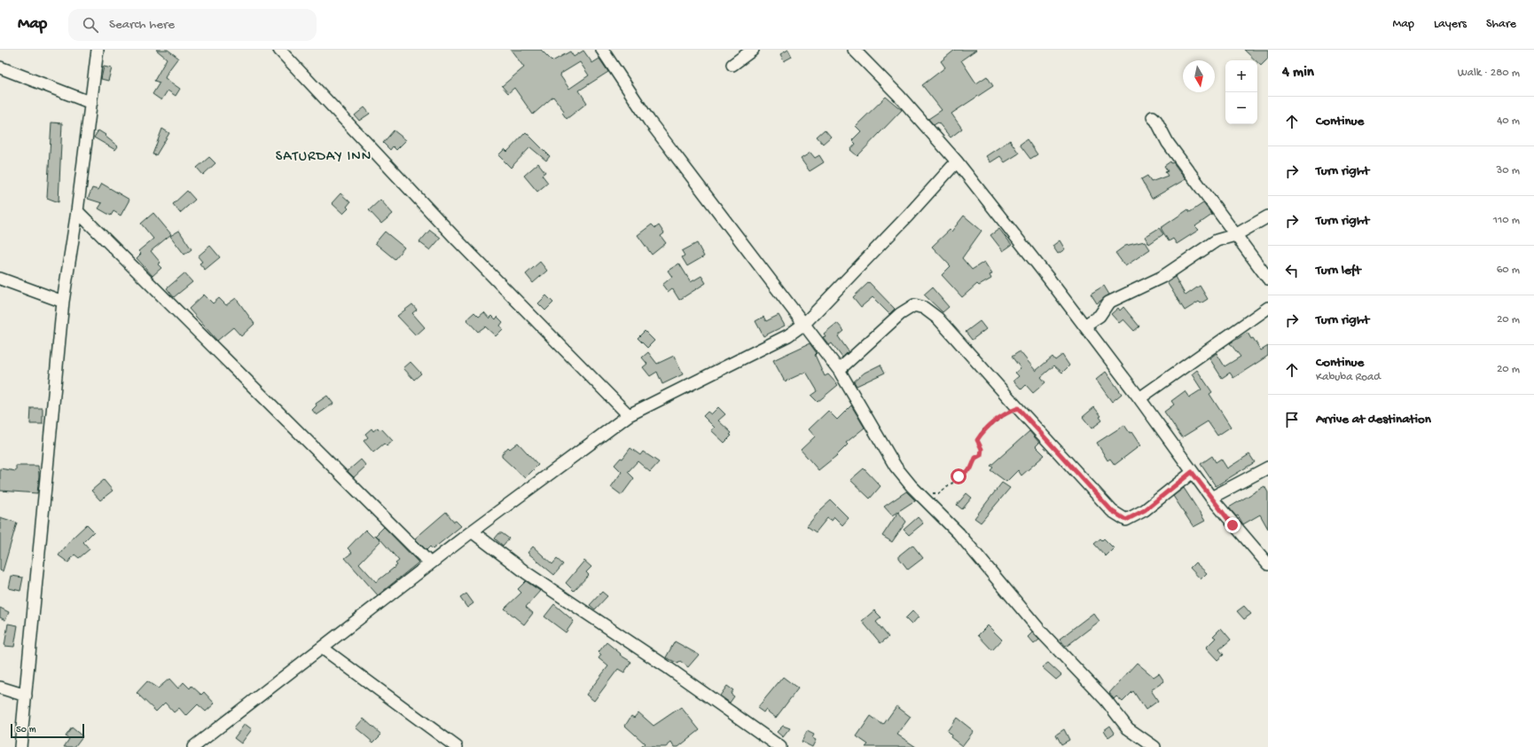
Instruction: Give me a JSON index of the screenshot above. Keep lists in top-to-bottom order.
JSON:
{
  "districts": ["SATURDAY INN"],
  "scale_bar": "50 m",
  "north": "bottom",
  "page": {
    "header": "Map",
    "search": "Search here",
    "nav": ["Map", "Layers", "Share"],
    "heading": ["4 min", "Walk · 280 m"],
    "map_buttons": ["+", "−"],
    "list": [
      ["Continue", "40 m"],
      ["Turn right", "30 m"],
      ["Turn right", "110 m"],
      ["Turn left", "60 m"],
      ["Turn right", "20 m"],
      ["Continue", "Kabuba Road", "20 m"],
      "Arrive at destination"
    ],
    "scale": "50 m"
  }
}
